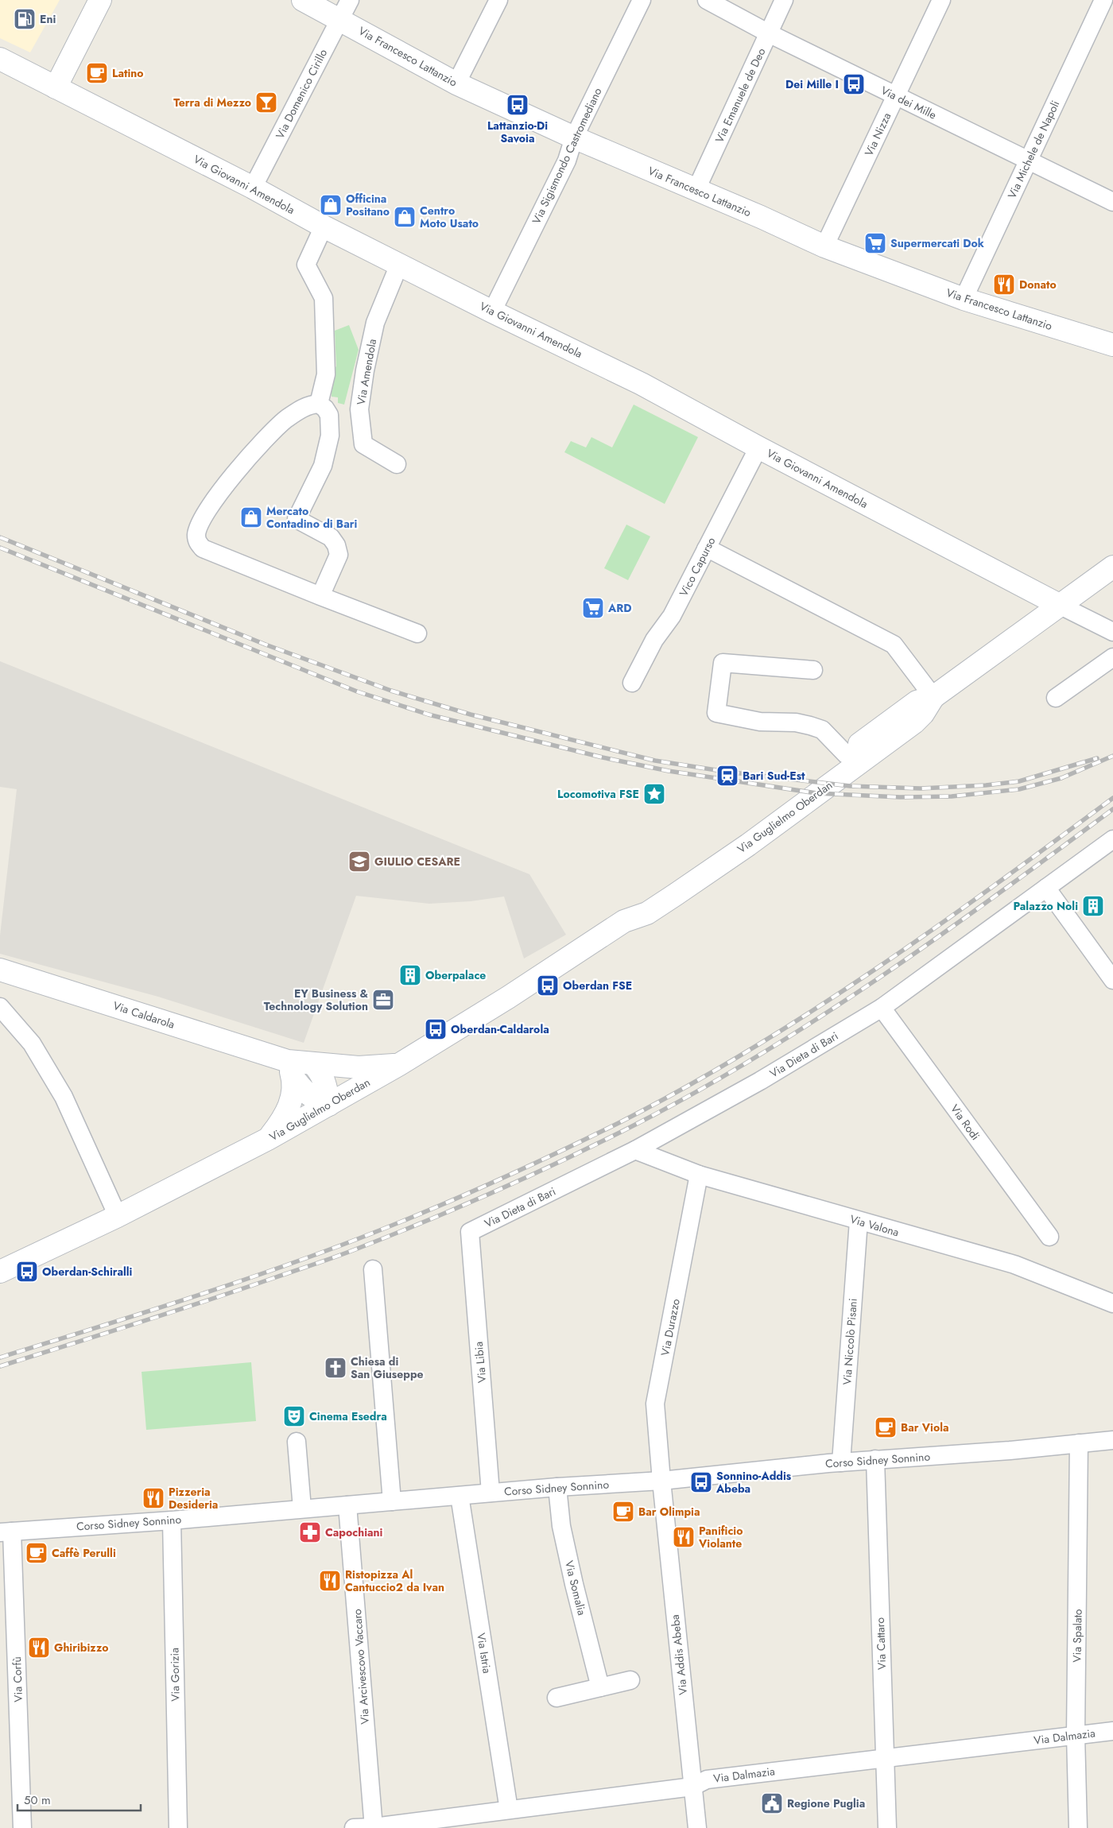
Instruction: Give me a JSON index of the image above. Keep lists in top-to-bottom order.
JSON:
{
  "streets": {
    "main road": [
      "Via Francesco Lattanzio",
      "Via Giovanni Amendola",
      "Via Guglielmo Oberdan",
      "Via Caldarola"
    ],
    "street": [
      "Via Domenico Cirillo",
      "Via Emanuele de Deo",
      "Via dei Mille",
      "Via Nizza",
      "Via Michele de Napoli",
      "Via Sigismondo Castromediano",
      "Via Amendola",
      "Vico Capurso",
      "Via Dieta di Bari",
      "Via Rodi",
      "Via Valona",
      "Via Durazzo",
      "Via Niccolò Pisani",
      "Via Libia",
      "Corso Sidney Sonnino",
      "Via Somalia",
      "Via Spalato",
      "Via Cattaro",
      "Via Istria",
      "Via Addis Abeba",
      "Via Arcivescovo Vaccaro",
      "Via Gorizia",
      "Via Corfù",
      "Via Dalmazia"
    ]
  },
  "crossings": [
    ["Via Francesco Lattanzio", "Via Domenico Cirillo"],
    ["Via Francesco Lattanzio", "Via Emanuele de Deo"],
    ["Via Francesco Lattanzio", "Via Nizza"],
    ["Via Francesco Lattanzio", "Via Michele de Napoli"],
    ["Via Francesco Lattanzio", "Via Sigismondo Castromediano"],
    ["Via Domenico Cirillo", "Via Giovanni Amendola"],
    ["Via Emanuele de Deo", "Via dei Mille"],
    ["Via dei Mille", "Via Nizza"],
    ["Via dei Mille", "Via Michele de Napoli"],
    ["Via Sigismondo Castromediano", "Via Giovanni Amendola"],
    ["Via Giovanni Amendola", "Via Amendola"],
    ["Via Giovanni Amendola", "Vico Capurso"],
    ["Via Giovanni Amendola", "Via Guglielmo Oberdan"],
    ["Via Guglielmo Oberdan", "Via Caldarola"],
    ["Via Dieta di Bari", "Via Rodi"],
    ["Via Dieta di Bari", "Via Valona"],
    ["Via Dieta di Bari", "Via Libia"],
    ["Via Valona", "Via Durazzo"],
    ["Via Valona", "Via Niccolò Pisani"],
    ["Via Durazzo", "Corso Sidney Sonnino"],
    ["Via Durazzo", "Via Addis Abeba"],
    ["Via Niccolò Pisani", "Corso Sidney Sonnino"],
    ["Via Libia", "Corso Sidney Sonnino"],
    ["Corso Sidney Sonnino", "Via Somalia"],
    ["Corso Sidney Sonnino", "Via Spalato"],
    ["Corso Sidney Sonnino", "Via Cattaro"],
    ["Corso Sidney Sonnino", "Via Istria"],
    ["Corso Sidney Sonnino", "Via Addis Abeba"],
    ["Corso Sidney Sonnino", "Via Arcivescovo Vaccaro"],
    ["Corso Sidney Sonnino", "Via Gorizia"],
    ["Corso Sidney Sonnino", "Via Corfù"],
    ["Via Spalato", "Via Dalmazia"],
    ["Via Cattaro", "Via Dalmazia"],
    ["Via Istria", "Via Dalmazia"],
    ["Via Addis Abeba", "Via Dalmazia"],
    ["Via Arcivescovo Vaccaro", "Via Dalmazia"]
  ],
  "places": {
    "fuel station": ["Eni"],
    "cafe": [
      "Latino",
      "Bar Viola",
      "Bar Olimpia",
      "Caffè Perulli"
    ],
    "bus stop": [
      "Dei Mille I",
      "Lattanzio-Di Savoia",
      "Oberdan FSE",
      "Oberdan-Caldarola",
      "Oberdan-Schiralli",
      "Sonnino-Addis Abeba"
    ],
    "bar": ["Terra di Mezzo"],
    "shop": ["Officina Positano", "Centro Moto Usato", "Mercato Contadino di Bari"],
    "supermarket": ["Supermercati Dok", "ARD"],
    "restaurant": [
      "Donato",
      "Pizzeria Desideria",
      "Panificio Violante",
      "Ristopizza Al Cantuccio2 da Ivan",
      "Ghiribizzo"
    ],
    "station": ["Bari Sud-Est"],
    "place": ["Locomotiva FSE"],
    "school or university": ["GIULIO CESARE"],
    "building": ["Palazzo Noli", "Oberpalace"],
    "office": ["EY Business & Technology Solution"],
    "church": ["Chiesa di San Giuseppe"],
    "theatre": ["Cinema Esedra"],
    "pharmacy": ["Capochiani"],
    "public building": ["Regione Puglia"]
  },
  "scale_bar": "50 m"
}
